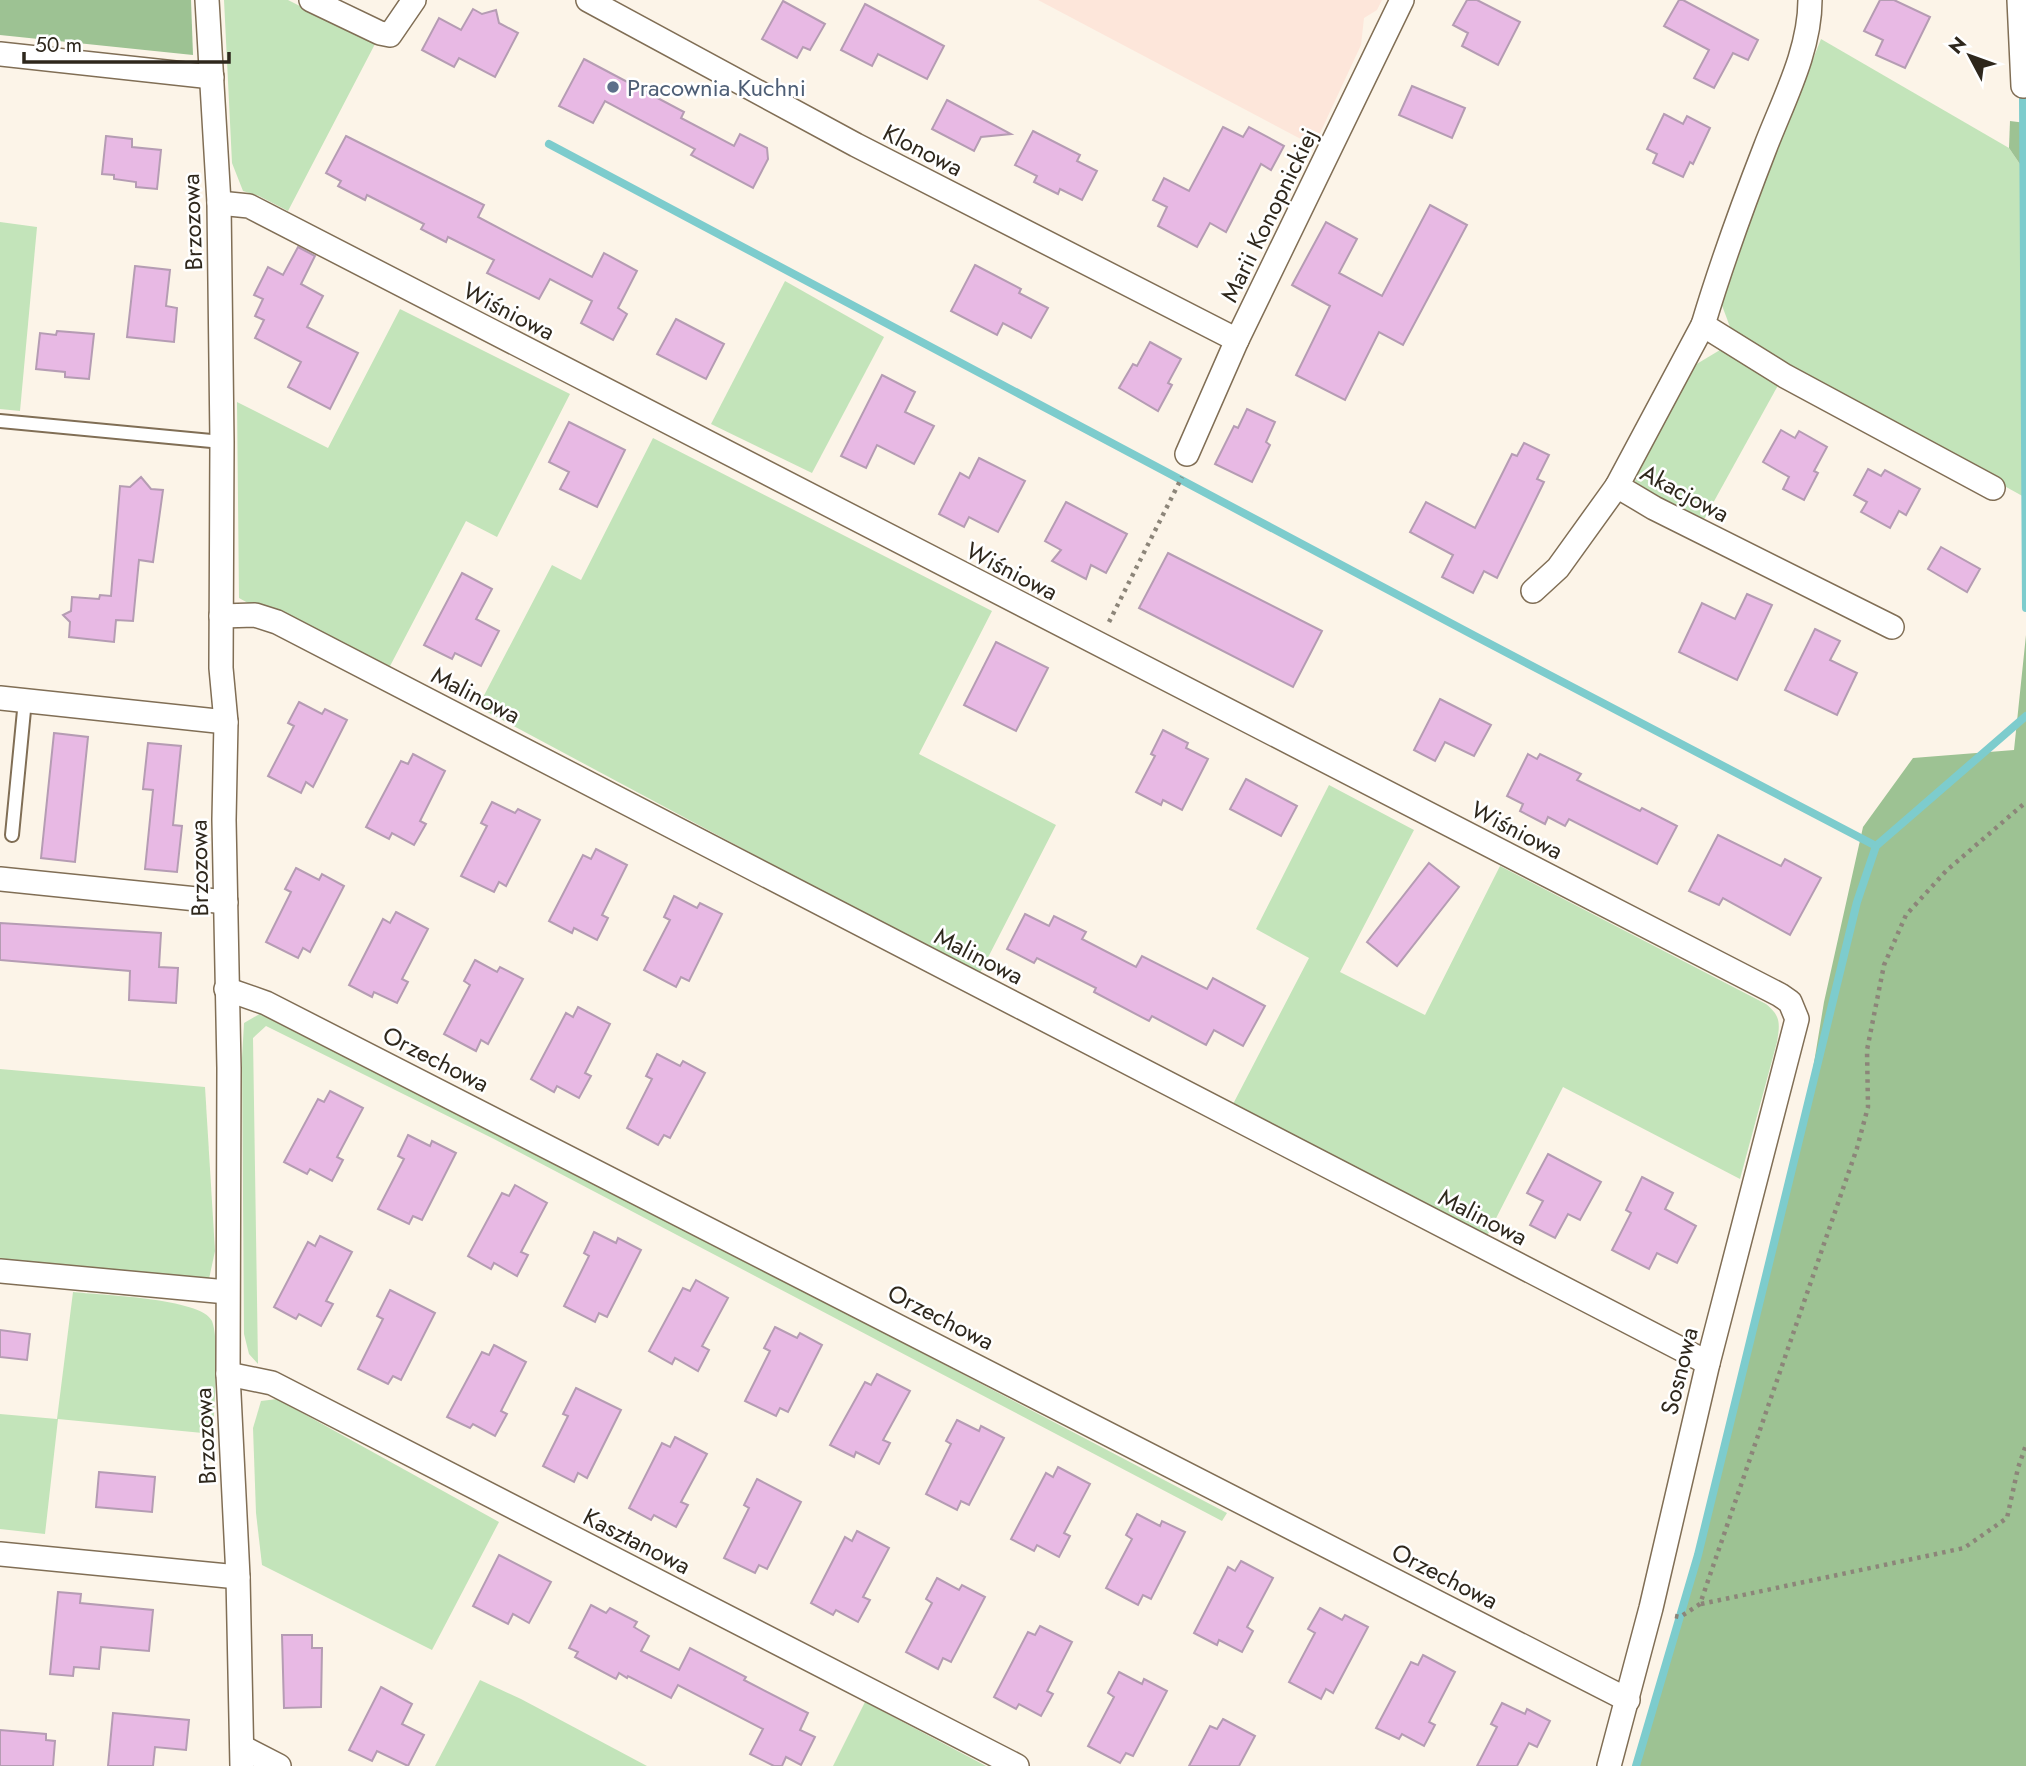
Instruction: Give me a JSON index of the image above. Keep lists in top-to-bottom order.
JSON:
{
  "streets": {
    "street": [
      "Klonowa",
      "Marii Konopnickiej",
      "Brzozowa",
      "Wiśniowa",
      "Akacjowa",
      "Malinowa",
      "Orzechowa",
      "Sosnowa",
      "Kasztanowa"
    ]
  },
  "crossings": [
    ["Klonowa", "Marii Konopnickiej"],
    ["Brzozowa", "Wiśniowa"],
    ["Brzozowa", "Malinowa"],
    ["Brzozowa", "Orzechowa"],
    ["Brzozowa", "Kasztanowa"],
    ["Wiśniowa", "Sosnowa"],
    ["Malinowa", "Sosnowa"],
    ["Orzechowa", "Sosnowa"]
  ],
  "places": ["Pracownia Kuchni"],
  "scale_bar": "50 m",
  "north": "top left"
}
